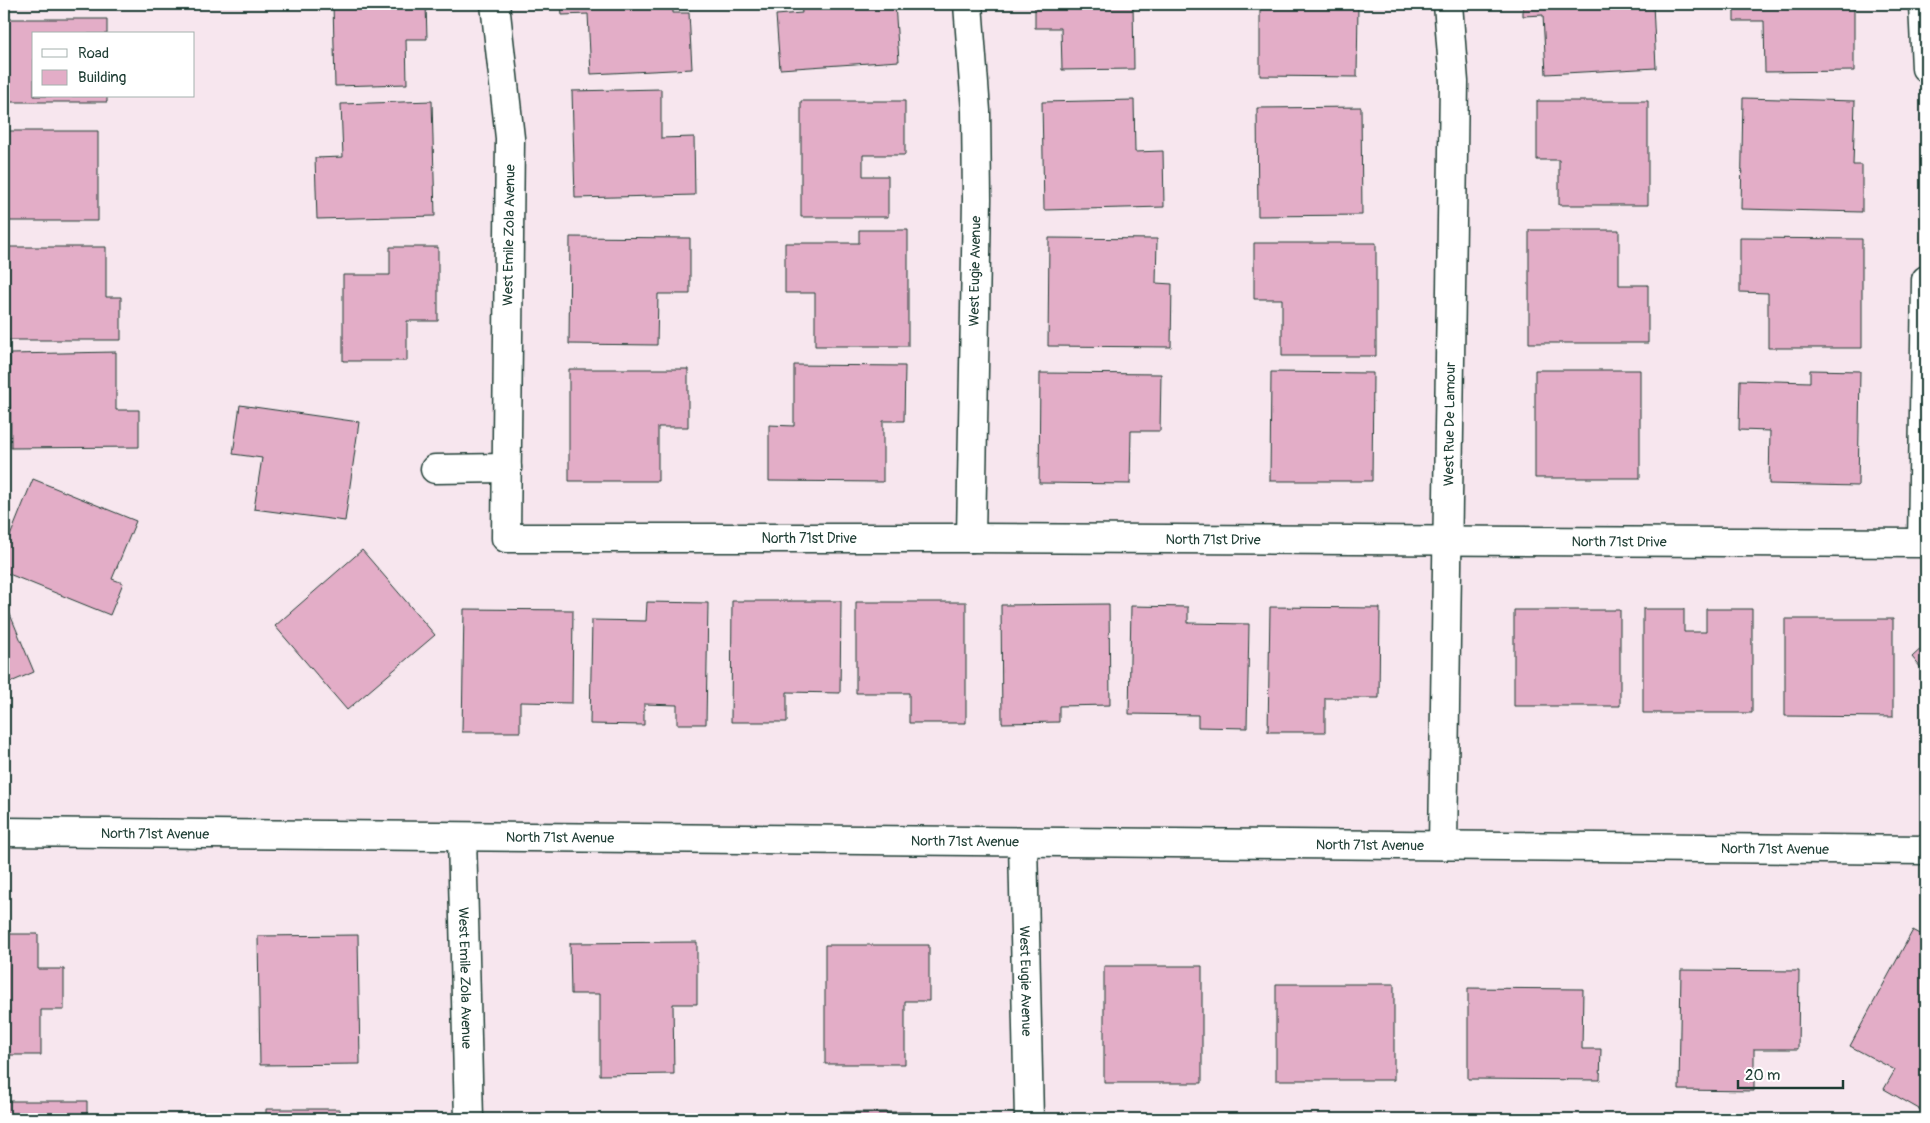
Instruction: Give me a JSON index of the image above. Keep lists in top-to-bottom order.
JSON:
{
  "streets": {
    "street": [
      "West Emile Zola Avenue",
      "West Eugie Avenue",
      "West Rue De Lamour",
      "North 71st Drive",
      "North 71st Avenue"
    ]
  },
  "crossings": [
    ["West Emile Zola Avenue", "North 71st Drive"],
    ["West Emile Zola Avenue", "North 71st Avenue"],
    ["West Eugie Avenue", "North 71st Drive"],
    ["West Eugie Avenue", "North 71st Avenue"],
    ["West Rue De Lamour", "North 71st Drive"],
    ["West Rue De Lamour", "North 71st Avenue"]
  ],
  "legend": ["Road", "Building"],
  "scale_bar": "20 m"
}
